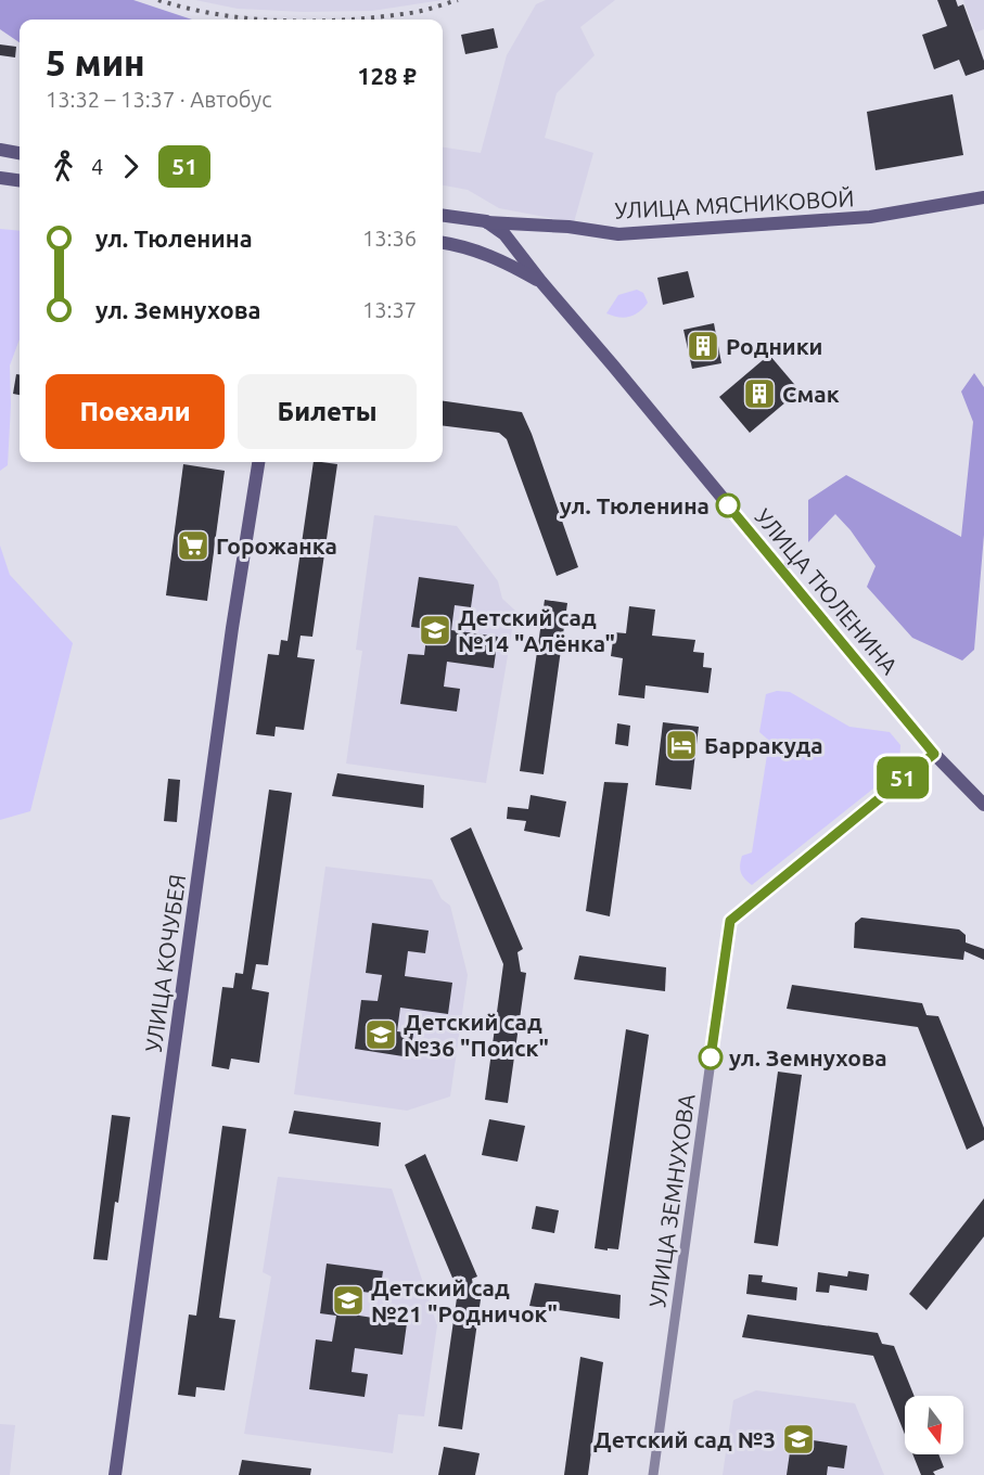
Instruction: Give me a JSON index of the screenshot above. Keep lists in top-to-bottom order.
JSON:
{
  "streets": {
    "street": [
      "УЛИЦА МЯСНИКОВОЙ",
      "УЛИЦА ТЮЛЕНИНА",
      "УЛИЦА КОЧУБЕЯ",
      "УЛИЦА ЗЕМНУХОВА"
    ]
  },
  "crossings": [
    ["УЛИЦА ТЮЛЕНИНА", "УЛИЦА ЗЕМНУХОВА"]
  ],
  "places": {
    "building": ["Родники", "Смак"],
    "other": ["ул. Тюленина", "ул. Земнухова"],
    "supermarket": ["Горожанка"],
    "school or university": [
      "Детский сад №14 \"Алёнка\"",
      "Детский сад №36 \"Поиск\"",
      "Детский сад №21 \"Родничок\"",
      "Детский сад №3"
    ],
    "hotel": ["Барракуда"]
  },
  "lines": ["bus line 51"],
  "north": "bottom",
  "page": {
    "on_map": "51",
    "heading": ["5 мин", "13:32 – 13:37 · Автобус", "128 ₽"],
    "legs": ["4", "51"],
    "list": [
      {
        "name": "ул. Тюленина",
        "value": "13:36"
      },
      {
        "name": "ул. Земнухова",
        "value": "13:37"
      }
    ],
    "buttons": ["Поехали", "Билеты"]
  }
}
